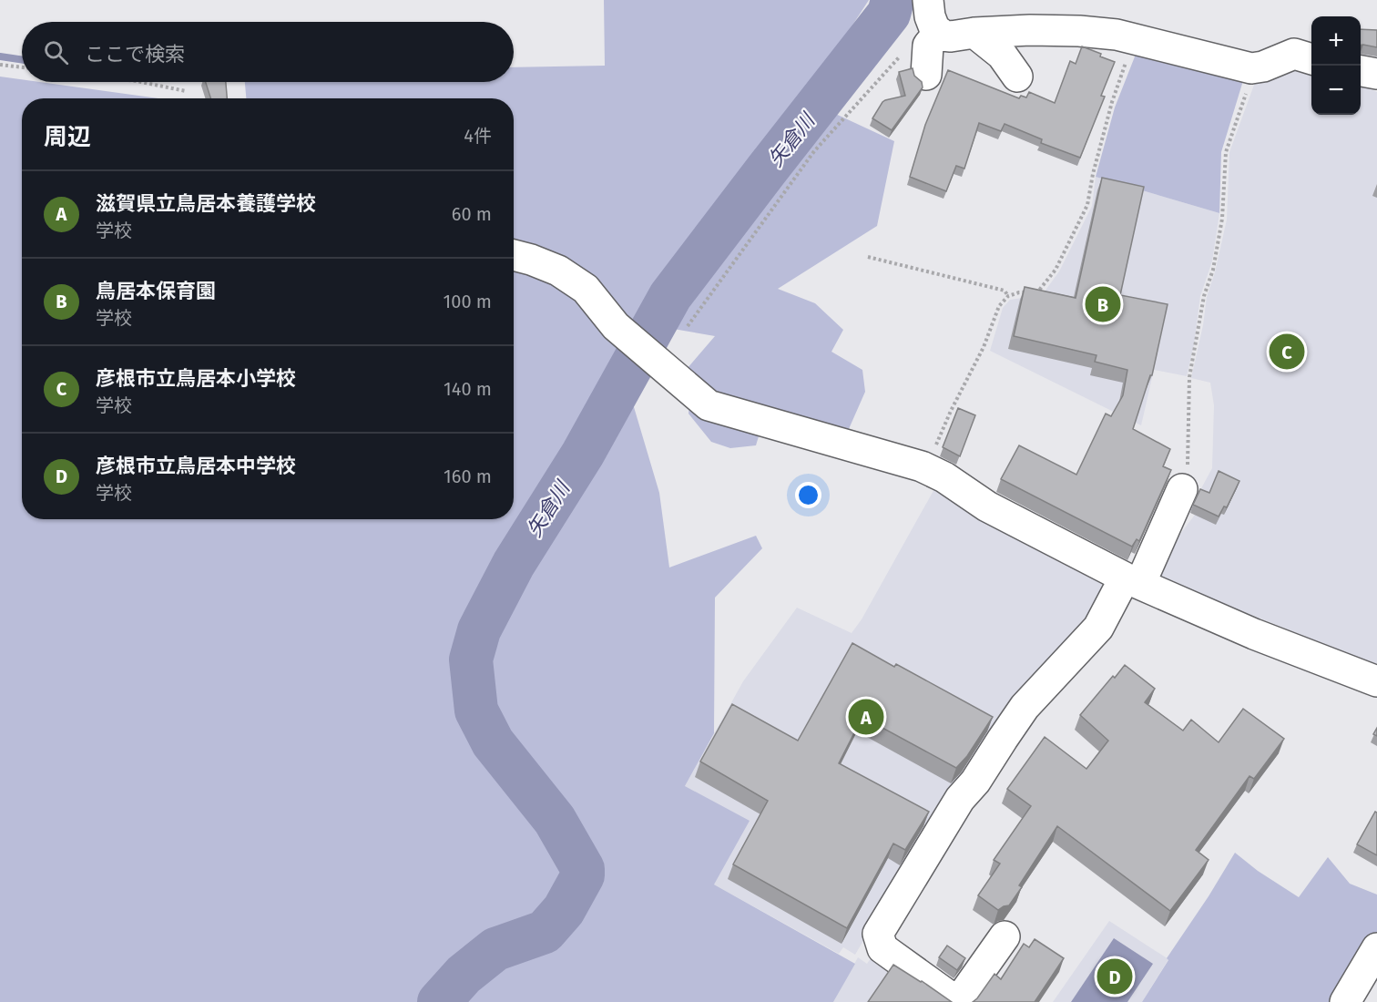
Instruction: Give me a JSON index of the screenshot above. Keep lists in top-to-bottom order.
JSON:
{
  "water": ["矢倉川"],
  "page": {
    "map_buttons": ["+", "−"],
    "search": "ここで検索",
    "heading": ["周辺", "4件"],
    "list": [
      {
        "mark": "A",
        "name": "滋賀県立鳥居本養護学校",
        "note": "学校",
        "value": "60 m"
      },
      {
        "mark": "B",
        "name": "鳥居本保育園",
        "note": "学校",
        "value": "100 m"
      },
      {
        "mark": "C",
        "name": "彦根市立鳥居本小学校",
        "note": "学校",
        "value": "140 m"
      },
      {
        "mark": "D",
        "name": "彦根市立鳥居本中学校",
        "note": "学校",
        "value": "160 m"
      }
    ],
    "pins": [
      "B",
      "C",
      "A",
      "D"
    ]
  }
}
